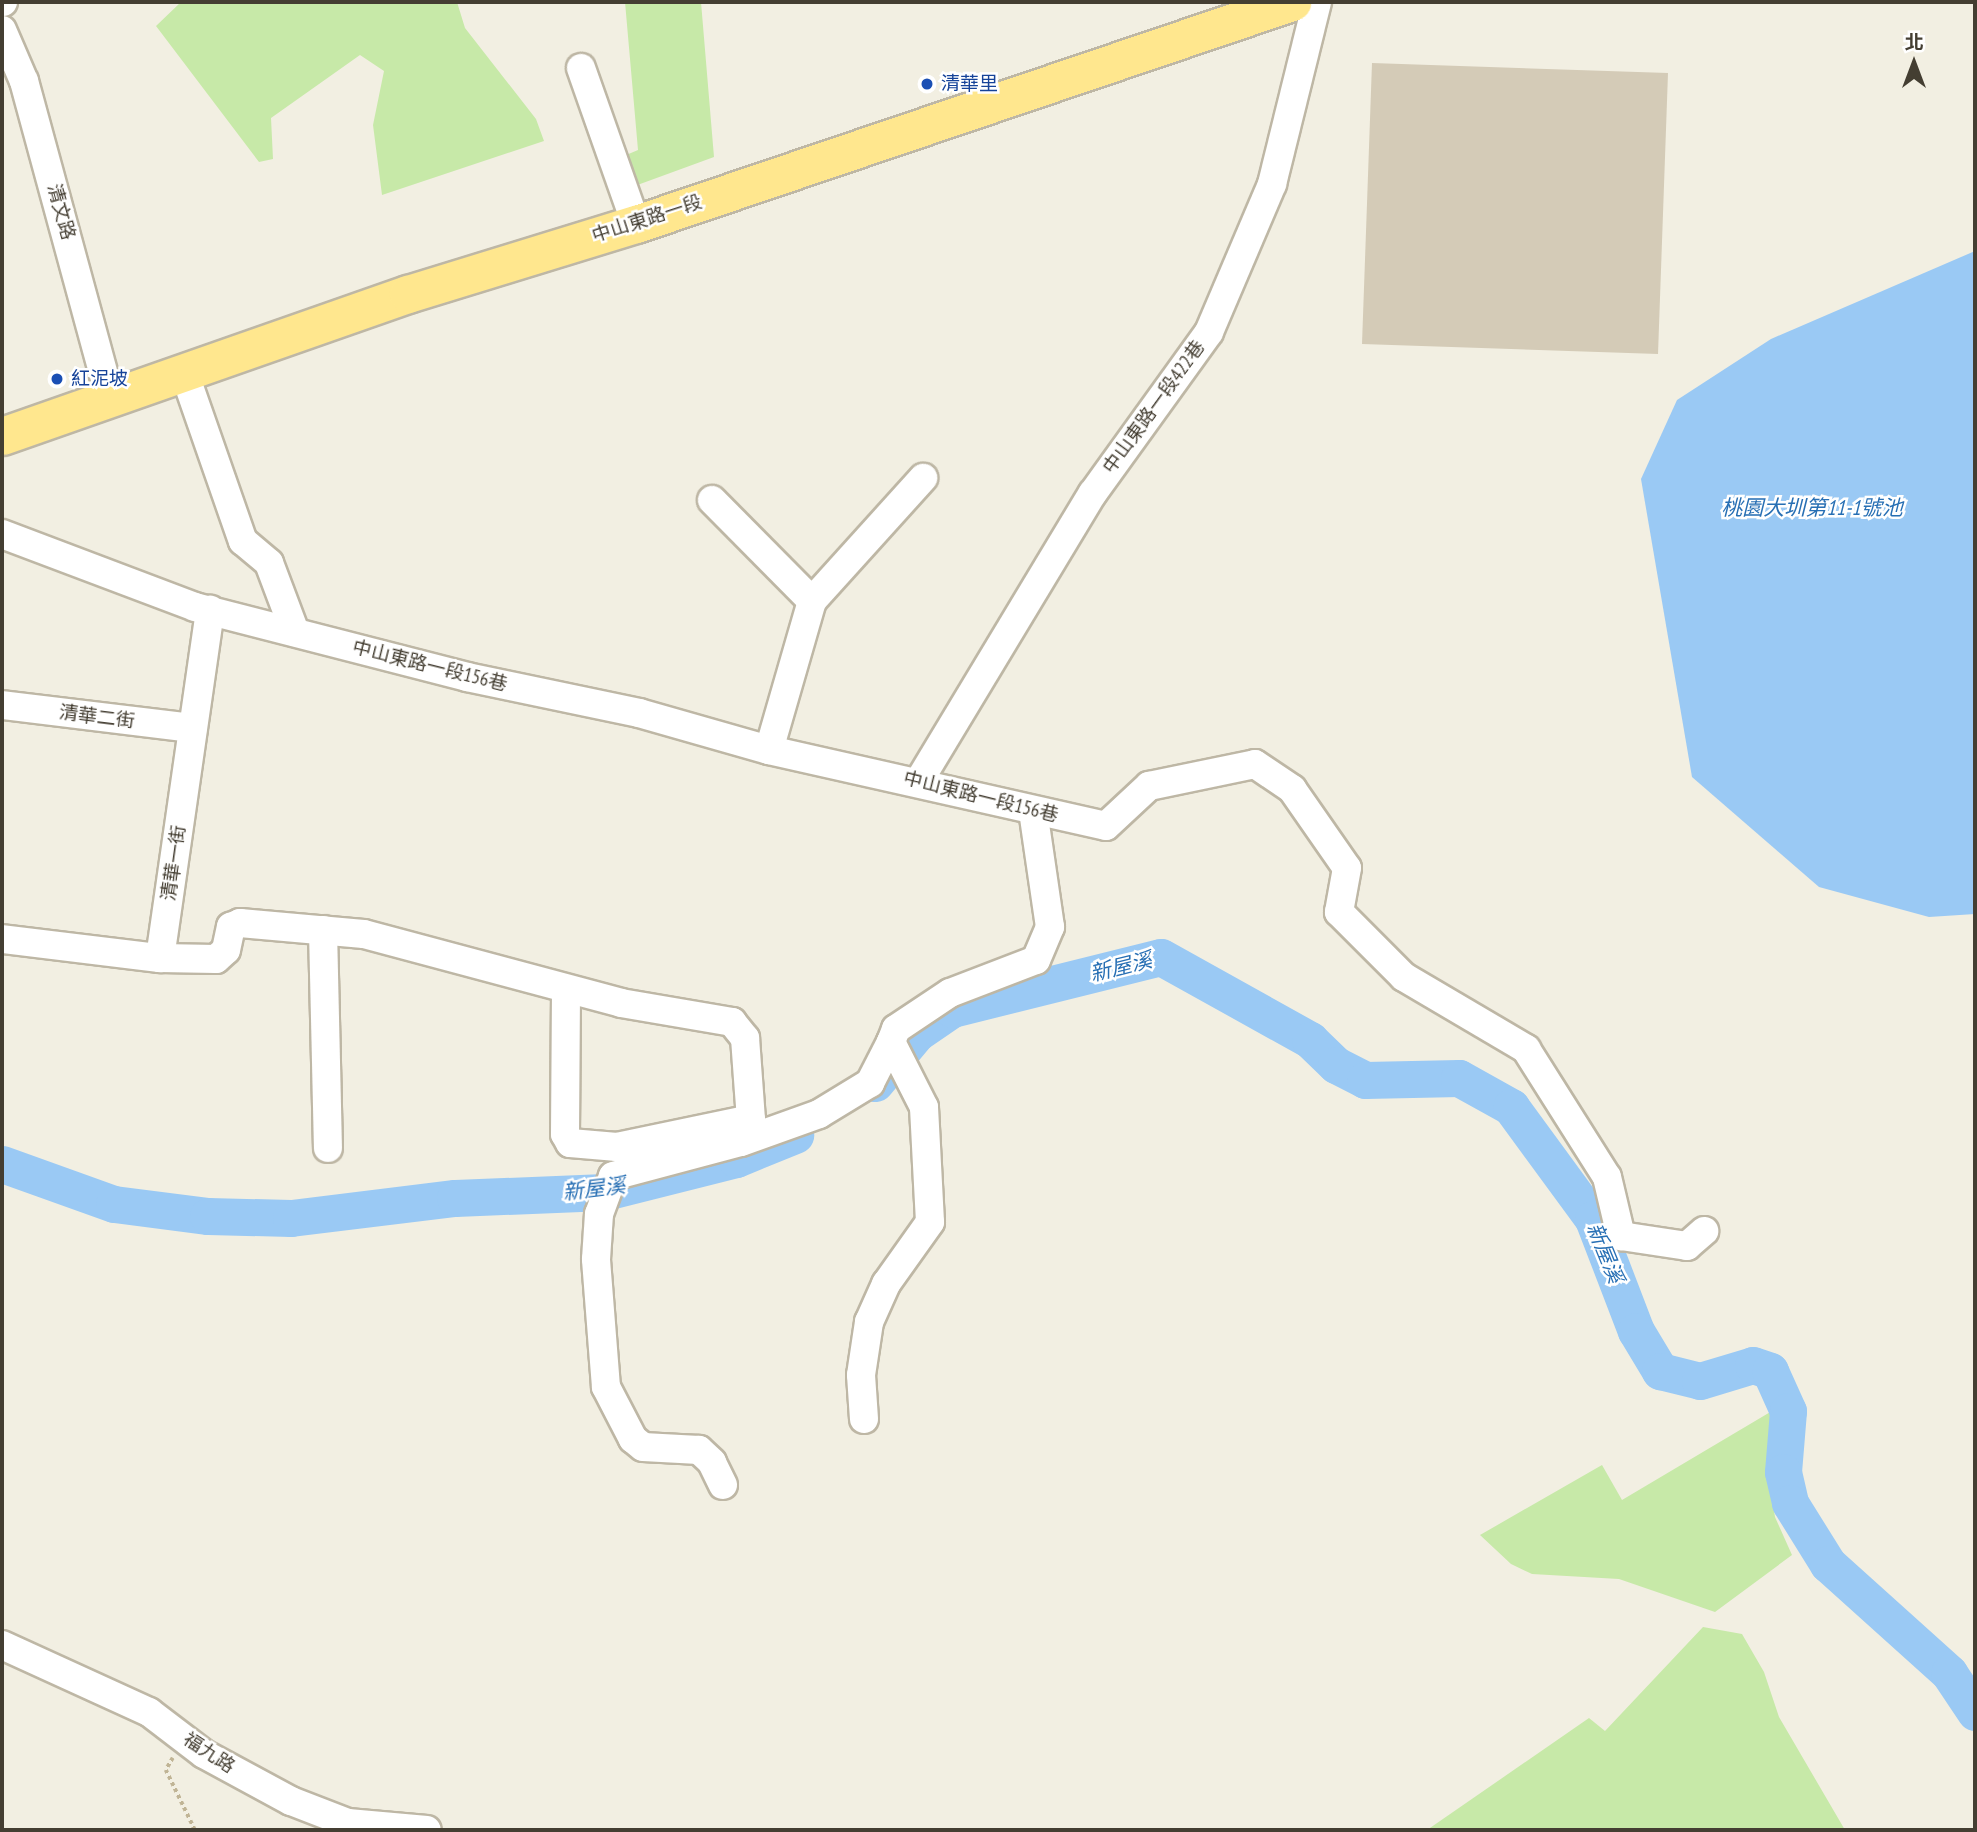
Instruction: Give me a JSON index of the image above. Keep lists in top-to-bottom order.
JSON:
{
  "streets": {
    "main road": ["中山東路一段"],
    "street": [
      "清文路",
      "中山東路一段422巷",
      "中山東路一段156巷",
      "清華二街",
      "清華一街",
      "福九路"
    ]
  },
  "crossings": [
    ["清文路", "中山東路一段"],
    ["中山東路一段422巷", "中山東路一段156巷"],
    ["中山東路一段156巷", "清華一街"],
    ["清華二街", "清華一街"]
  ],
  "water": ["桃園大圳第11-1號池", "新屋溪"],
  "places": ["清華里", "紅泥坡"],
  "north": "top"
}
